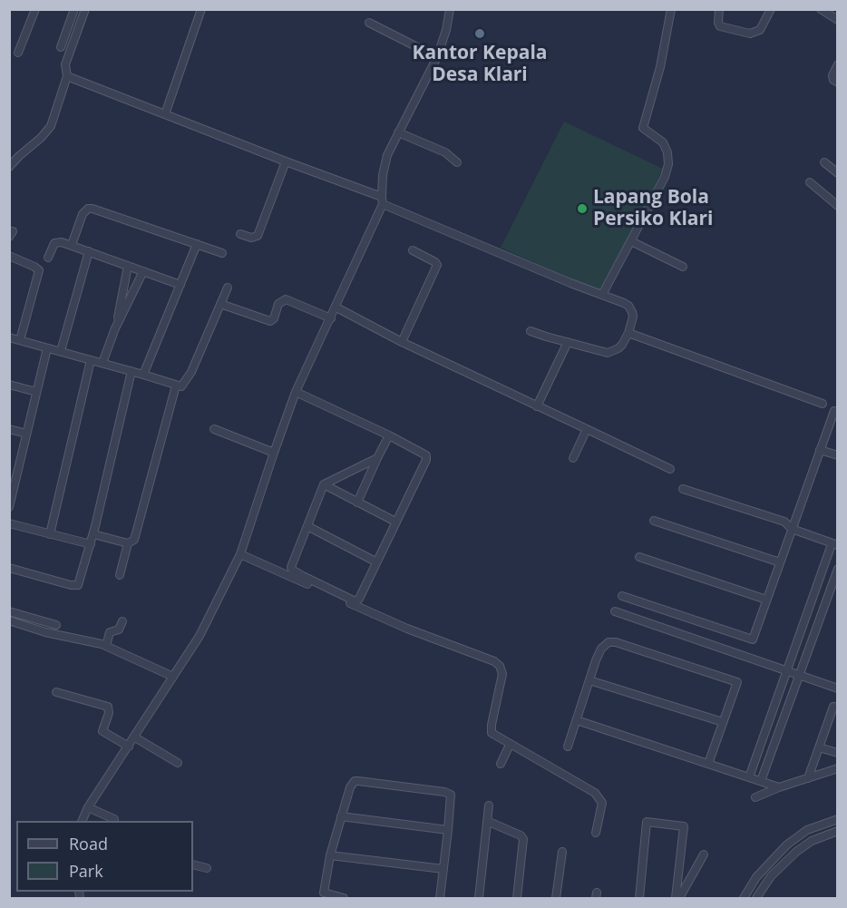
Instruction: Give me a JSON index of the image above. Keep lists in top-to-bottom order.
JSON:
{
  "places": ["Kantor Kepala Desa Klari", "Lapang Bola Persiko Klari"],
  "legend": ["Road", "Park"]
}
